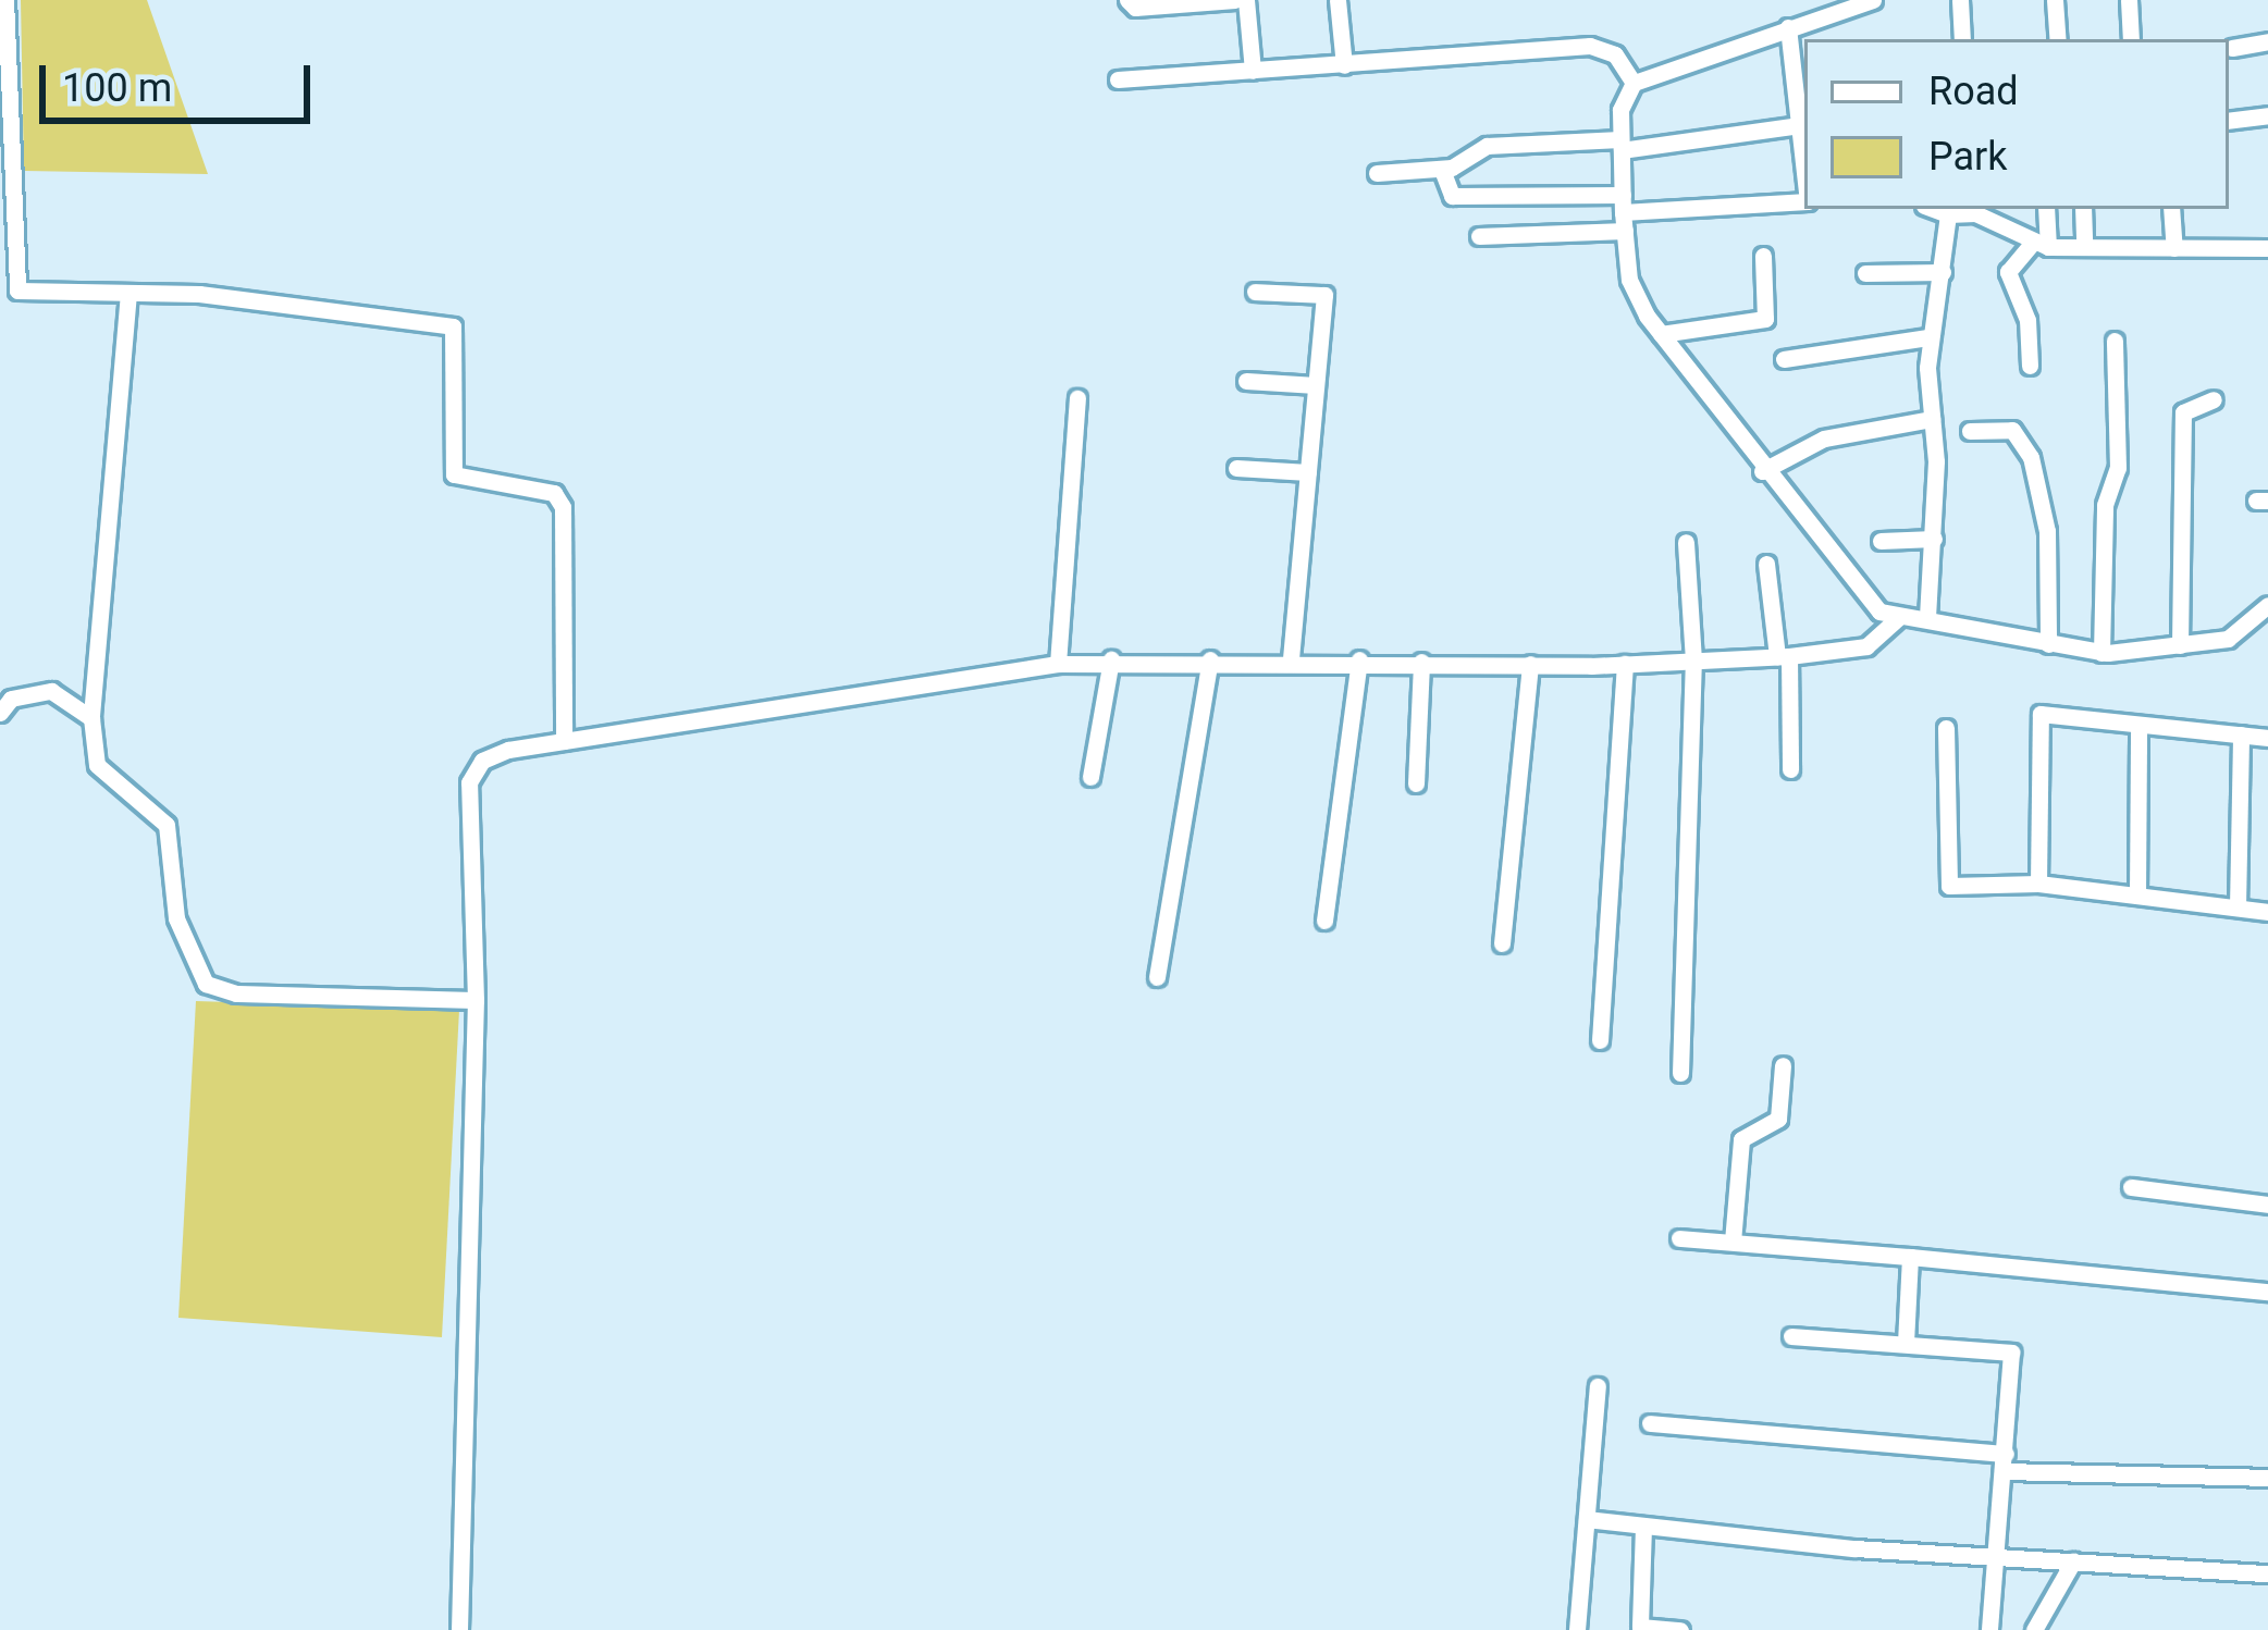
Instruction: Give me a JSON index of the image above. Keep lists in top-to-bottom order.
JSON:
{
  "legend": ["Road", "Park"],
  "scale_bar": "100 m"
}
